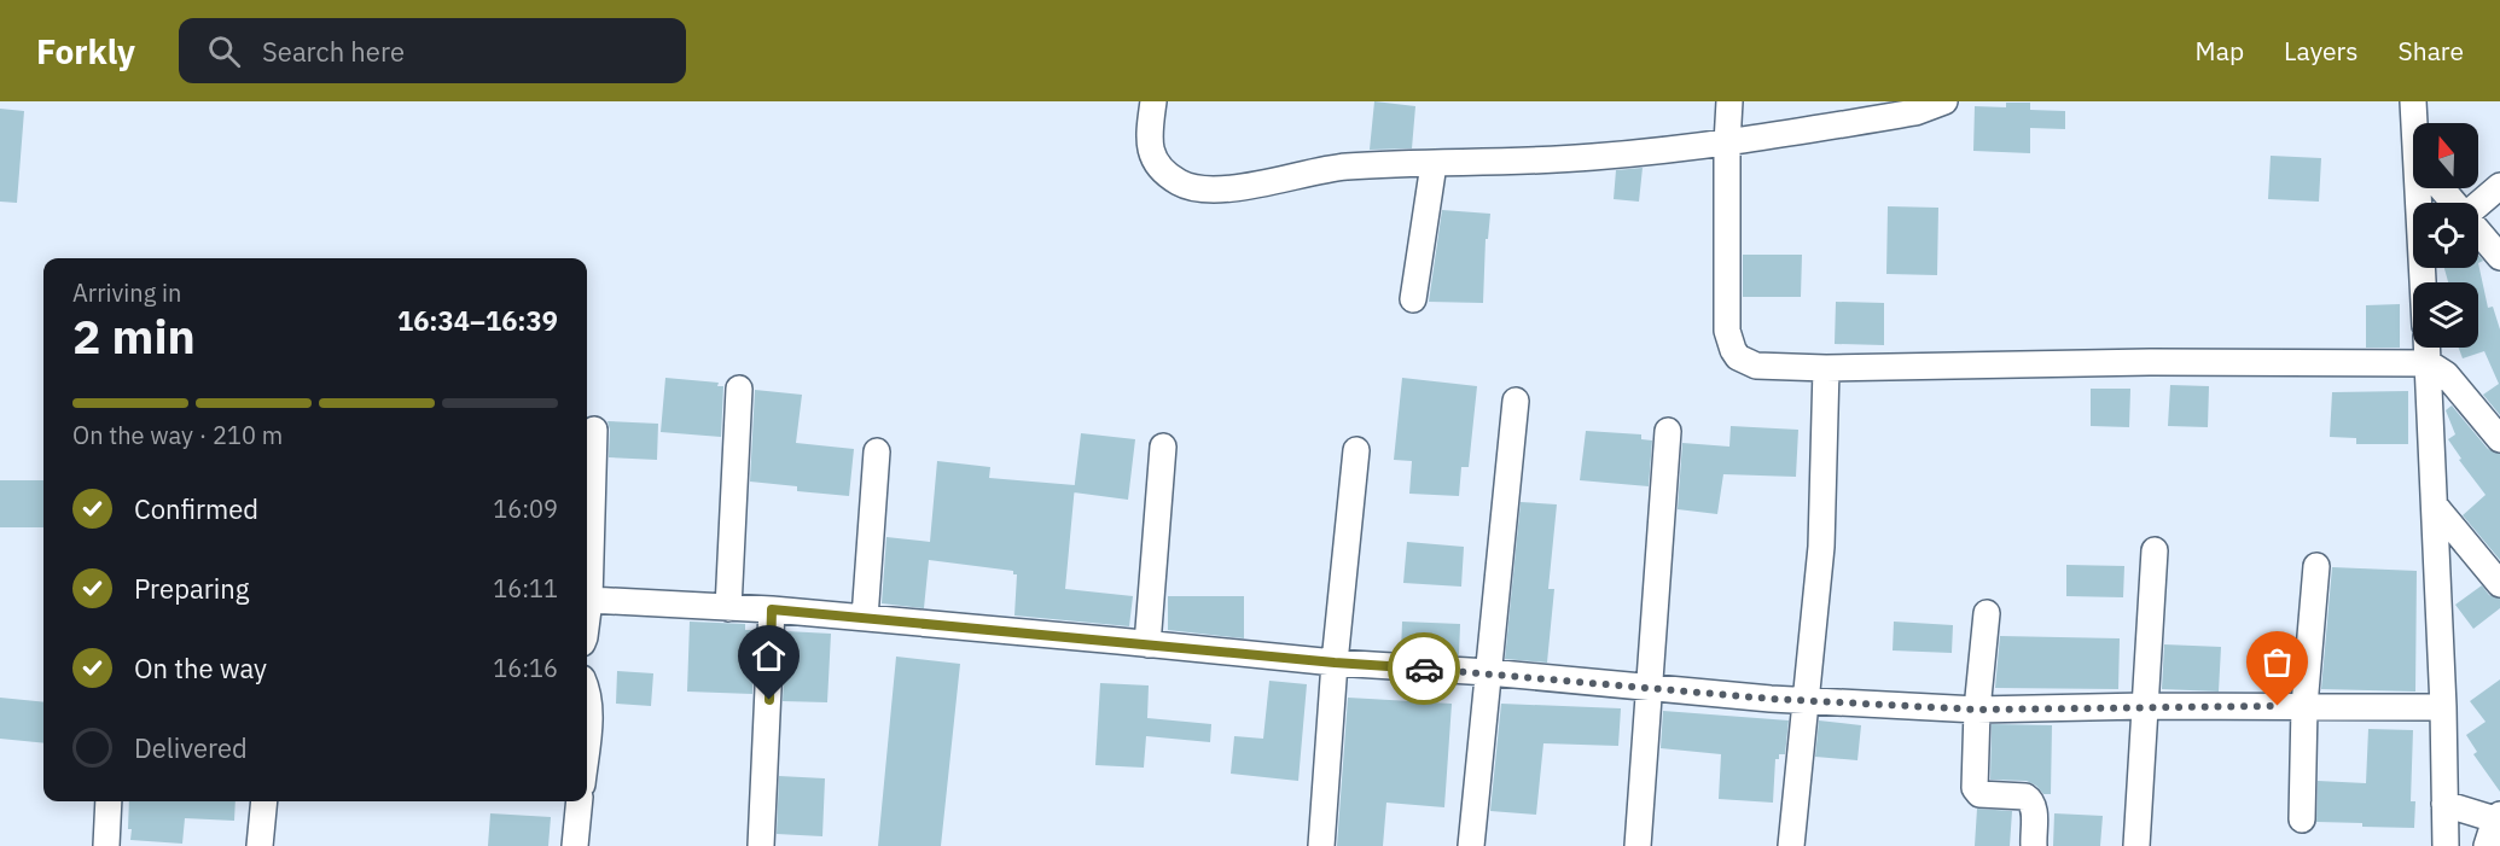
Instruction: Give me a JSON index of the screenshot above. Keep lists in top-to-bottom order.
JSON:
{
  "north": "top",
  "page": {
    "header": "Forkly",
    "search": "Search here",
    "nav": ["Map", "Layers", "Share"],
    "heading": ["2 min", "Arriving in", "16:34–16:39"],
    "bar": "On the way · 210 m",
    "list": [
      ["Confirmed", "16:09"],
      ["Preparing", "16:11"],
      ["On the way", "16:16"],
      "Delivered"
    ]
  }
}
